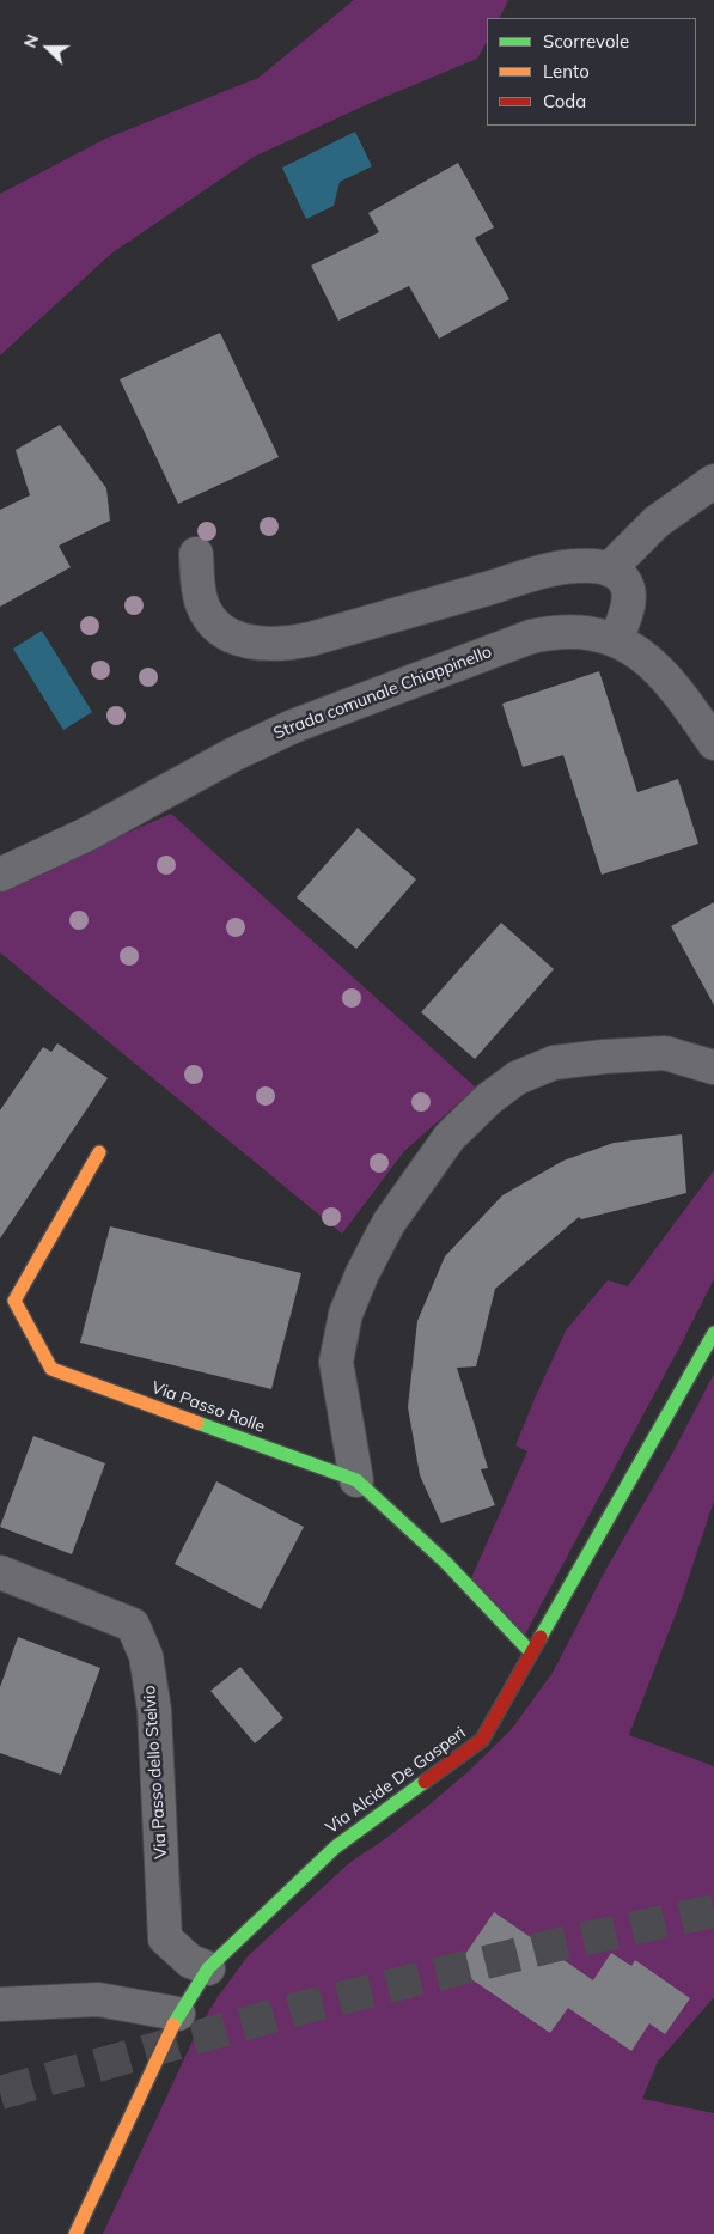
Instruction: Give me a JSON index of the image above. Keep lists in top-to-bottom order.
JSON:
{
  "streets": {
    "street": [
      "Strada comunale Chiappinello",
      "Via Passo Rolle",
      "Via Passo dello Stelvio",
      "Via Alcide De Gasperi"
    ]
  },
  "crossings": [
    ["Via Passo Rolle", "Via Alcide De Gasperi"],
    ["Via Passo dello Stelvio", "Via Alcide De Gasperi"]
  ],
  "legend": ["Scorrevole", "Lento", "Coda"],
  "north": "left"
}
